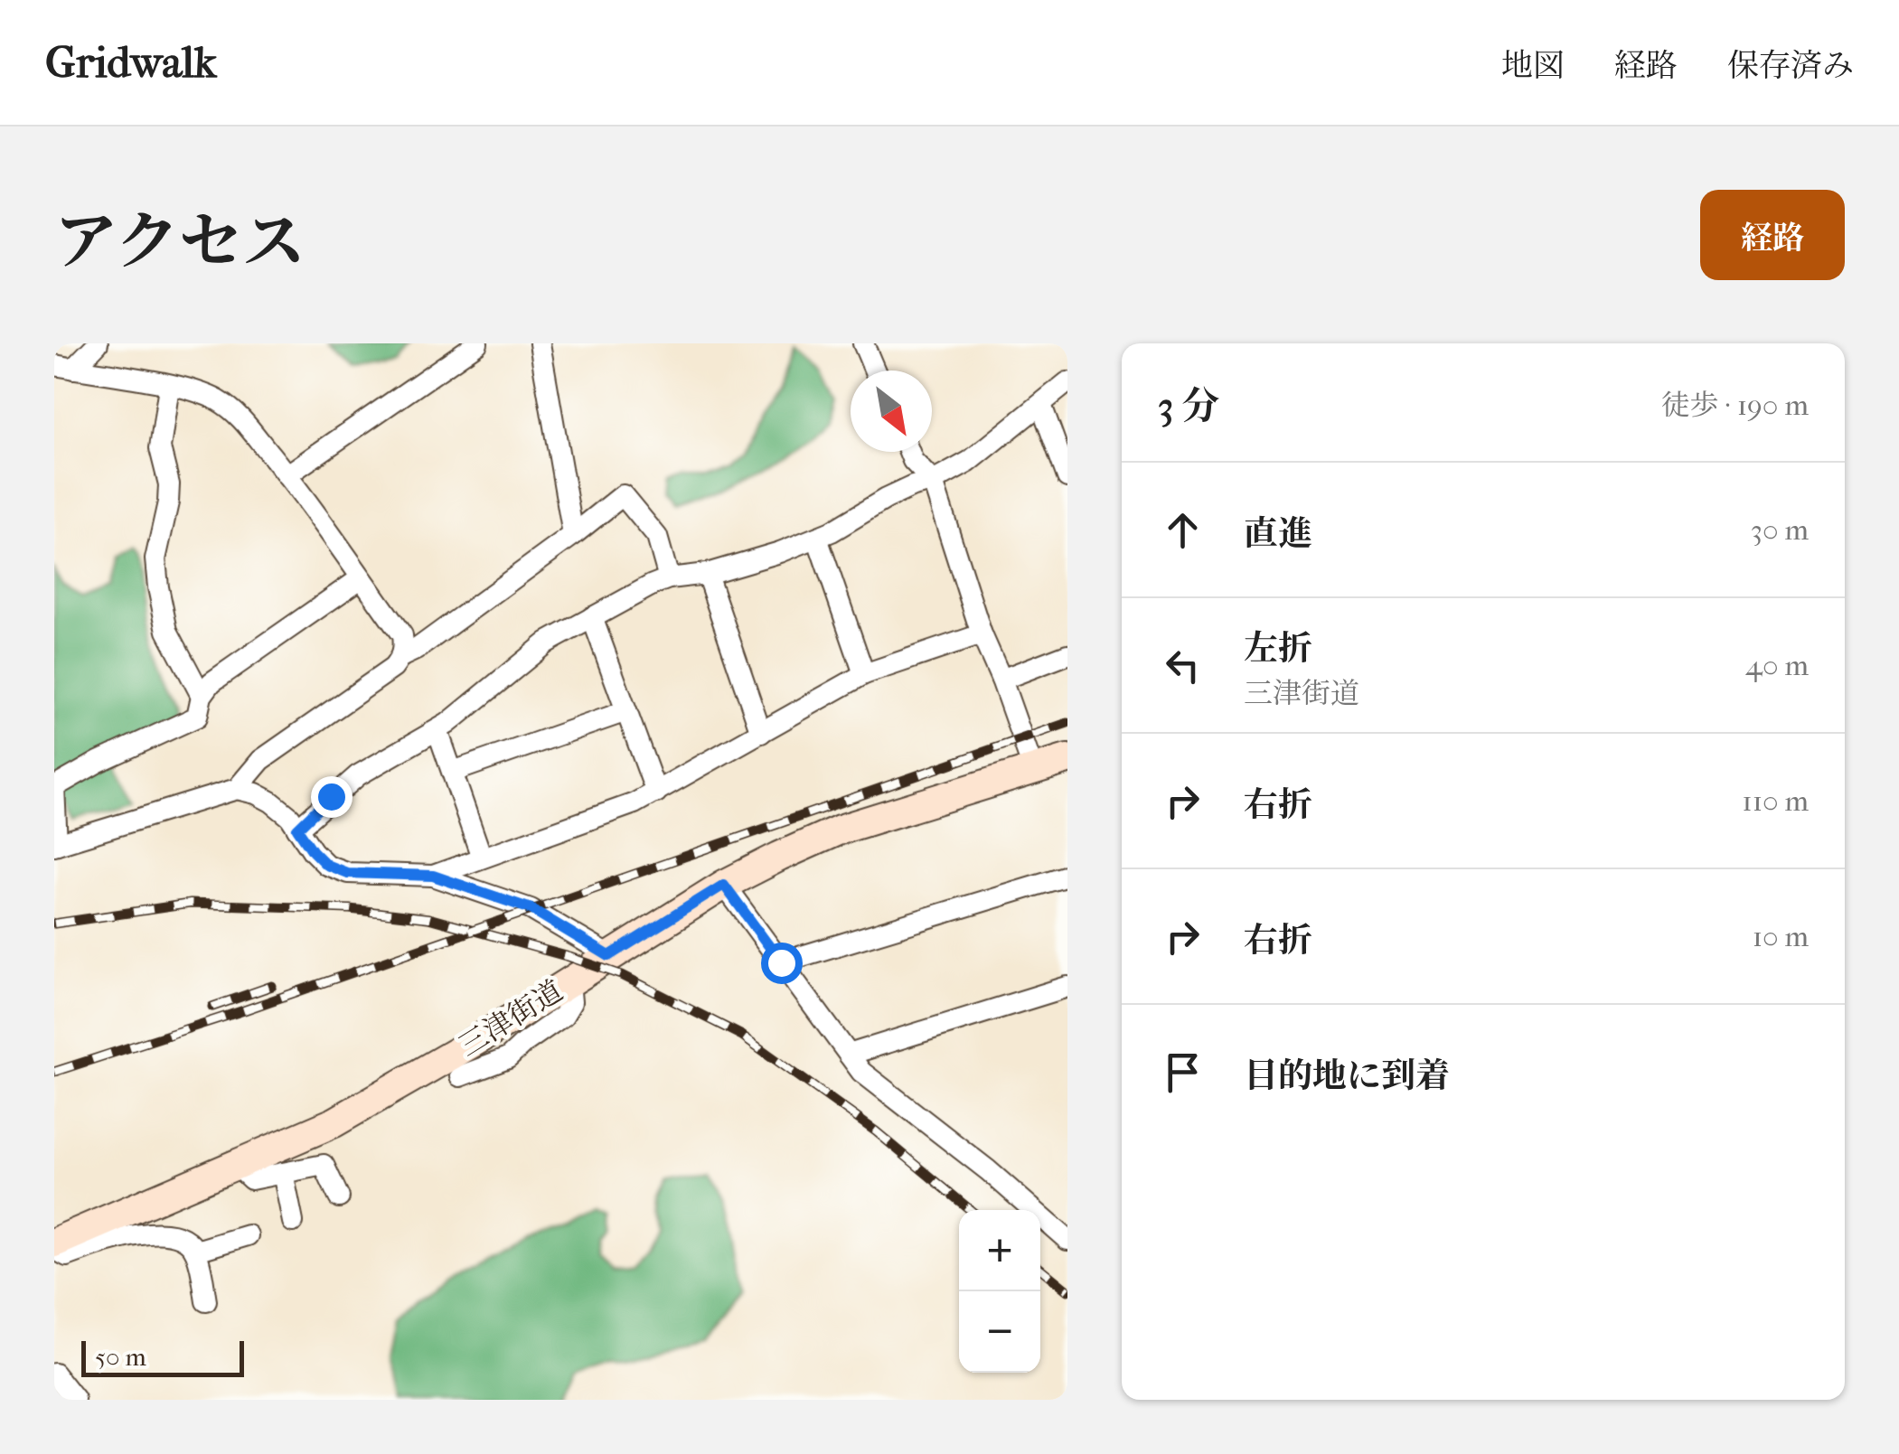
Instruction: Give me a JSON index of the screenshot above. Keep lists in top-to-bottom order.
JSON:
{
  "streets": {
    "street": ["三津街道"]
  },
  "scale_bar": "50 m",
  "north": "bottom right",
  "page": {
    "header": "Gridwalk",
    "nav": ["地図", "経路", "保存済み"],
    "title": "アクセス",
    "buttons": "経路",
    "heading": ["3 分", "徒歩 · 190 m"],
    "list": [
      ["直進", "30 m"],
      ["左折", "三津街道", "40 m"],
      ["右折", "110 m"],
      ["右折", "10 m"],
      "目的地に到着"
    ],
    "map_buttons": ["+", "−"],
    "scale": "50 m"
  }
}
